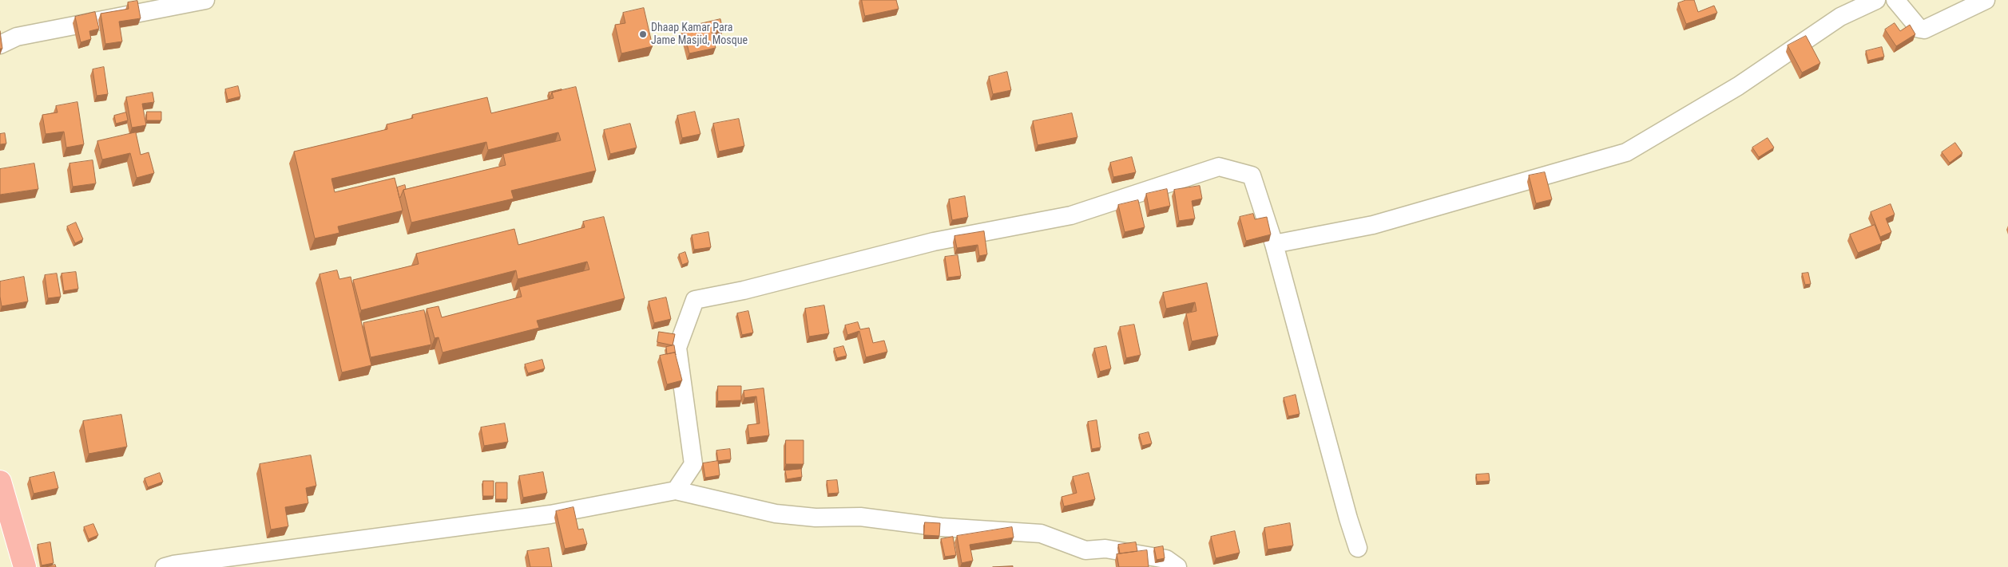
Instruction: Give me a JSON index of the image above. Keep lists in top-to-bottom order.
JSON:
{
  "places": ["Dhaap Kamar Para Jame Masjid, Mosque"]
}
